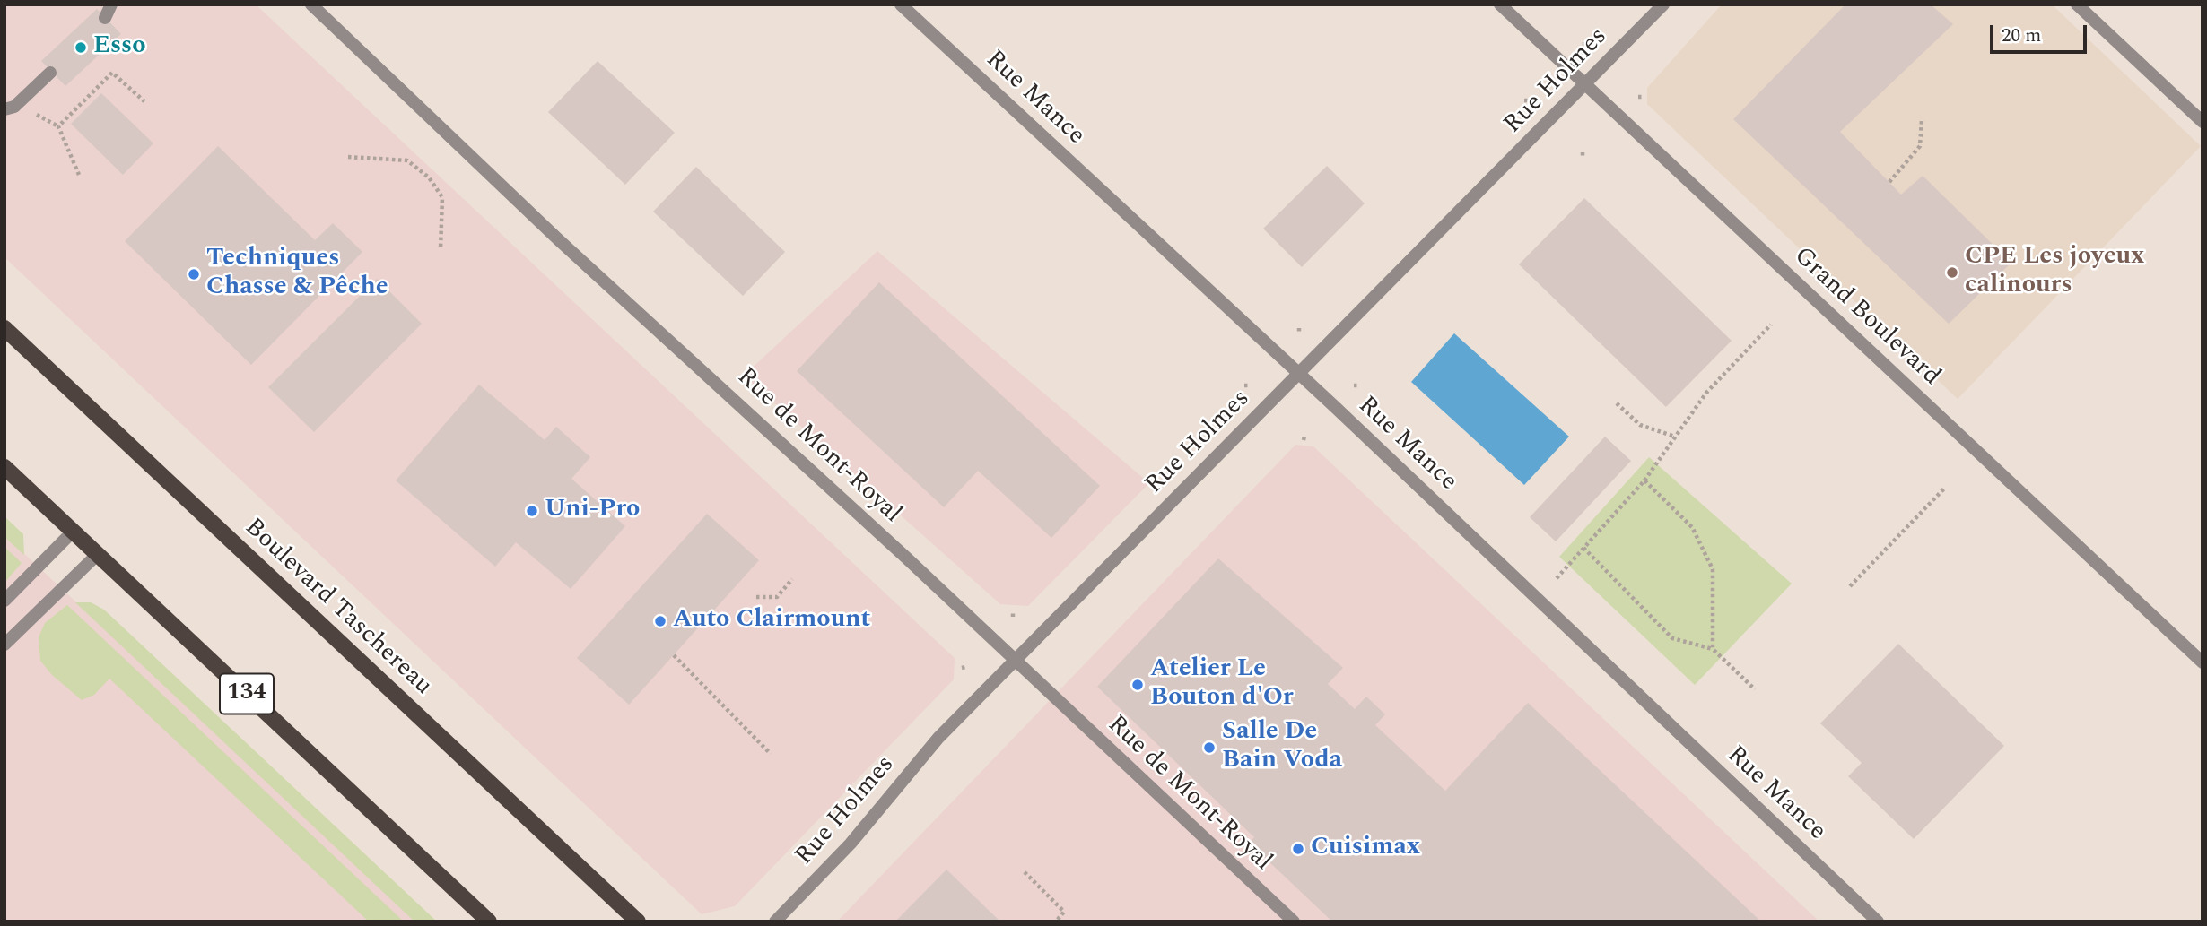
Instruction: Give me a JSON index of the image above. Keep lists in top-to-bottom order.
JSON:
{
  "streets": {
    "main road": ["Boulevard Taschereau", "134"],
    "street": [
      "Rue Holmes",
      "Rue Mance",
      "Grand Boulevard",
      "Rue de Mont-Royal"
    ]
  },
  "crossings": [
    ["Rue Holmes", "Rue Mance"],
    ["Rue Holmes", "Grand Boulevard"],
    ["Rue Holmes", "Rue de Mont-Royal"]
  ],
  "places": [
    "Esso",
    "CPE Les joyeux calinours",
    "Techniques Chasse & Pêche",
    "Uni-Pro",
    "Auto Clairmount",
    "Atelier Le Bouton d'Or",
    "Salle De Bain Voda",
    "Cuisimax"
  ],
  "scale_bar": "20 m"
}
